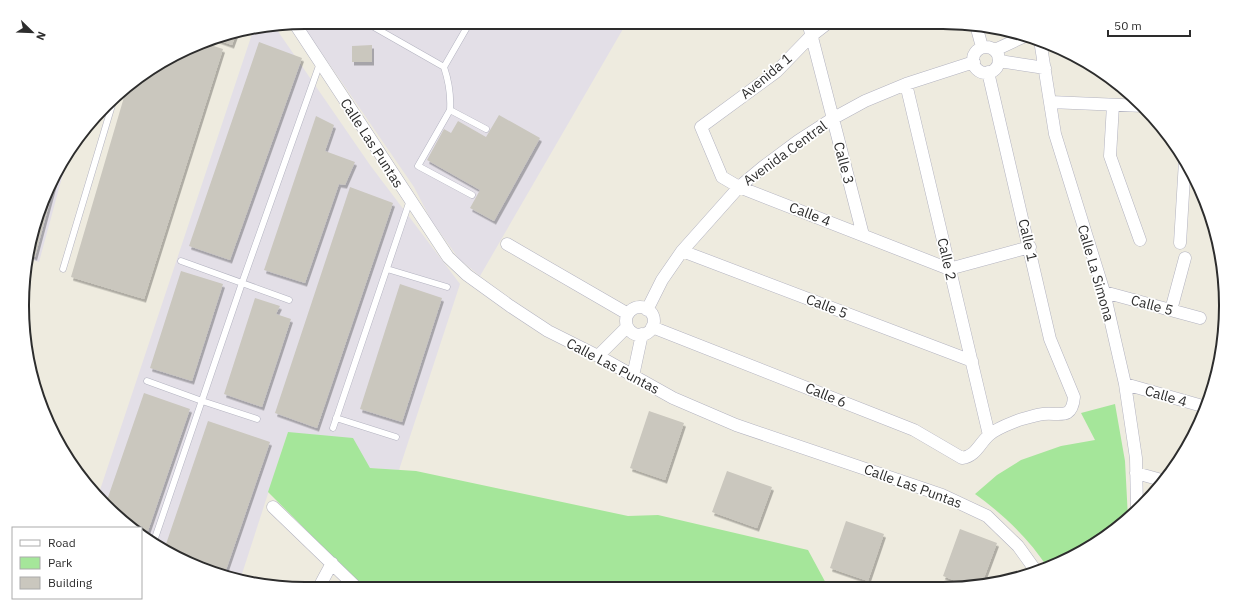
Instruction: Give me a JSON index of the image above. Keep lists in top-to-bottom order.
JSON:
{
  "streets": {
    "street": [
      "Avenida 1",
      "Calle Las Puntas",
      "Avenida Central",
      "Calle 3",
      "Calle 4",
      "Calle 1",
      "Calle 2",
      "Calle La Simona",
      "Calle 5",
      "Calle 6"
    ]
  },
  "crossings": [
    ["Avenida 1", "Calle 3"],
    ["Avenida 1", "Calle 4"],
    ["Avenida Central", "Calle 3"],
    ["Avenida Central", "Calle 4"],
    ["Avenida Central", "Calle 1"],
    ["Avenida Central", "Calle 2"],
    ["Avenida Central", "Calle 5"],
    ["Avenida Central", "Calle 6"],
    ["Calle 3", "Calle 4"],
    ["Calle 4", "Calle 2"],
    ["Calle 4", "Calle La Simona"],
    ["Calle 1", "Calle 2"],
    ["Calle 1", "Calle 6"],
    ["Calle 2", "Calle 5"],
    ["Calle 2", "Calle 6"],
    ["Calle La Simona", "Calle 5"]
  ],
  "legend": ["Road", "Park", "Building"],
  "scale_bar": "50 m",
  "north": "bottom right"
}
